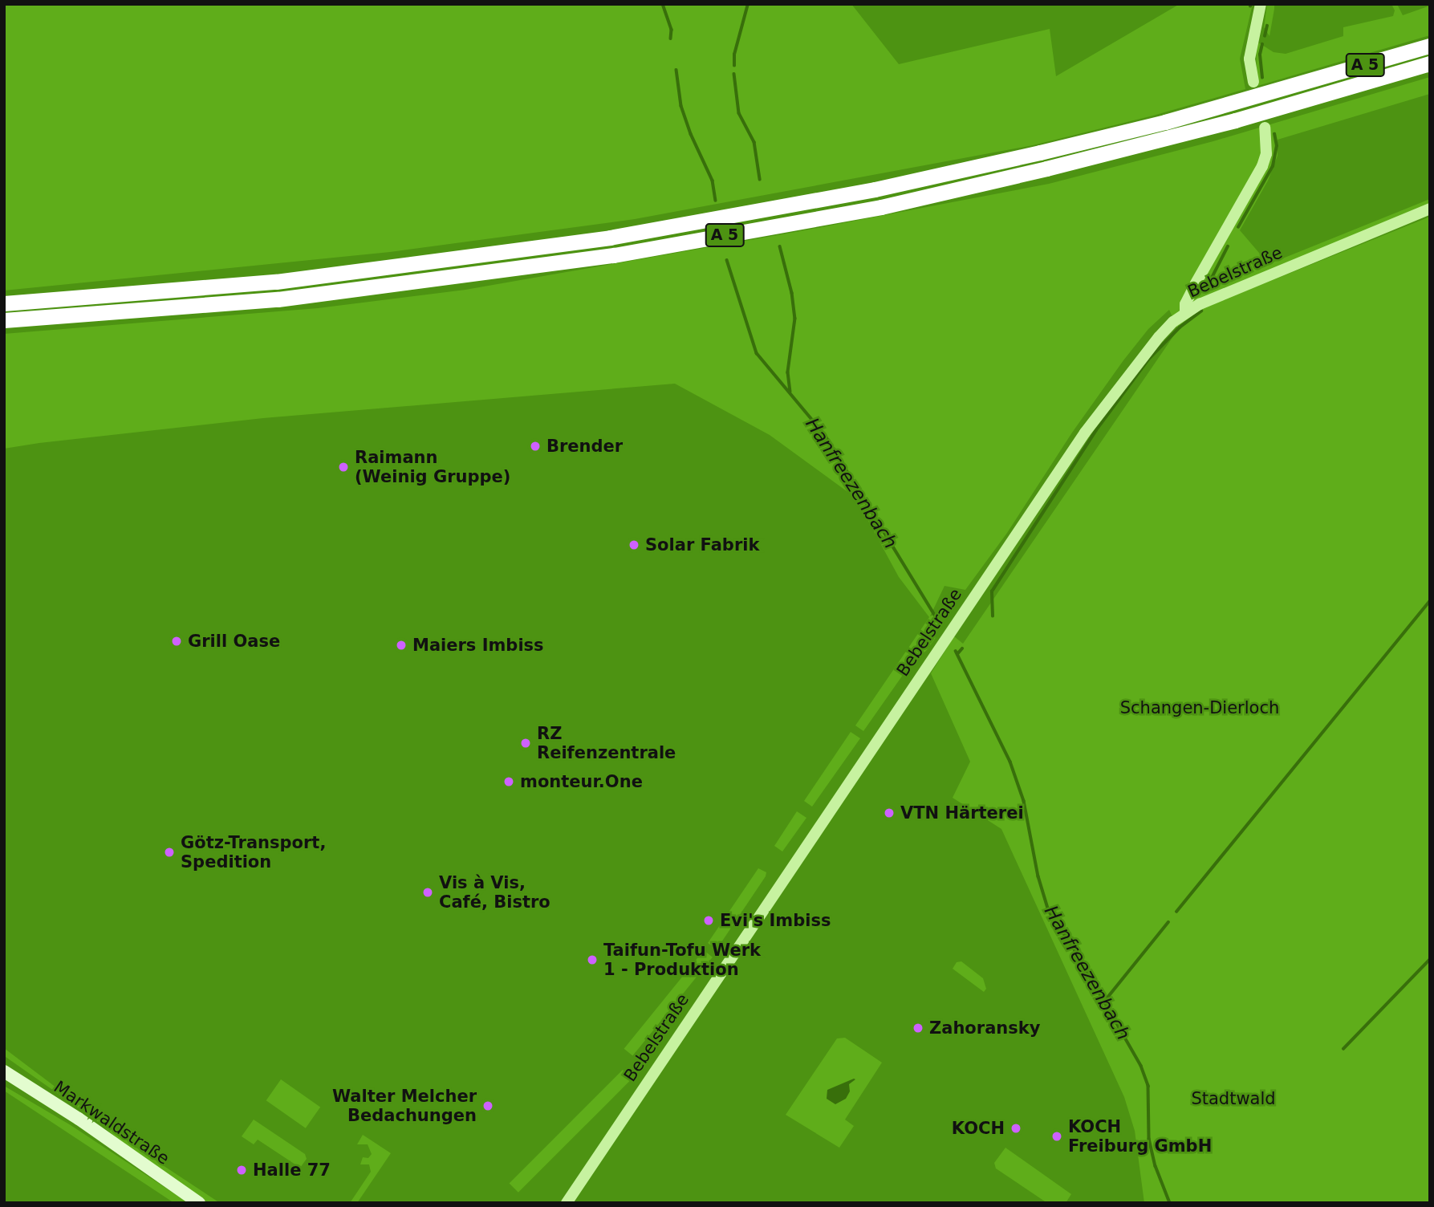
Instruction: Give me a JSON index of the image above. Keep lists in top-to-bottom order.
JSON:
{
  "streets": {
    "highway": ["A 5"],
    "main road": ["Markwaldstraße"],
    "street": ["Bebelstraße"]
  },
  "water": ["Hanfreezenbach"],
  "parks": ["Schangen-Dierloch", "Stadtwald"],
  "places": [
    "Brender",
    "Raimann (Weinig Gruppe)",
    "Solar Fabrik",
    "Grill Oase",
    "Maiers Imbiss",
    "RZ Reifenzentrale",
    "monteur.One",
    "VTN Härterei",
    "Götz-Transport, Spedition",
    "Vis à Vis, Café, Bistro",
    "Evi's Imbiss",
    "Taifun-Tofu Werk 1 - Produktion",
    "Zahoransky",
    "Walter Melcher Bedachungen",
    "KOCH",
    "KOCH Freiburg GmbH",
    "Halle 77"
  ]
}
